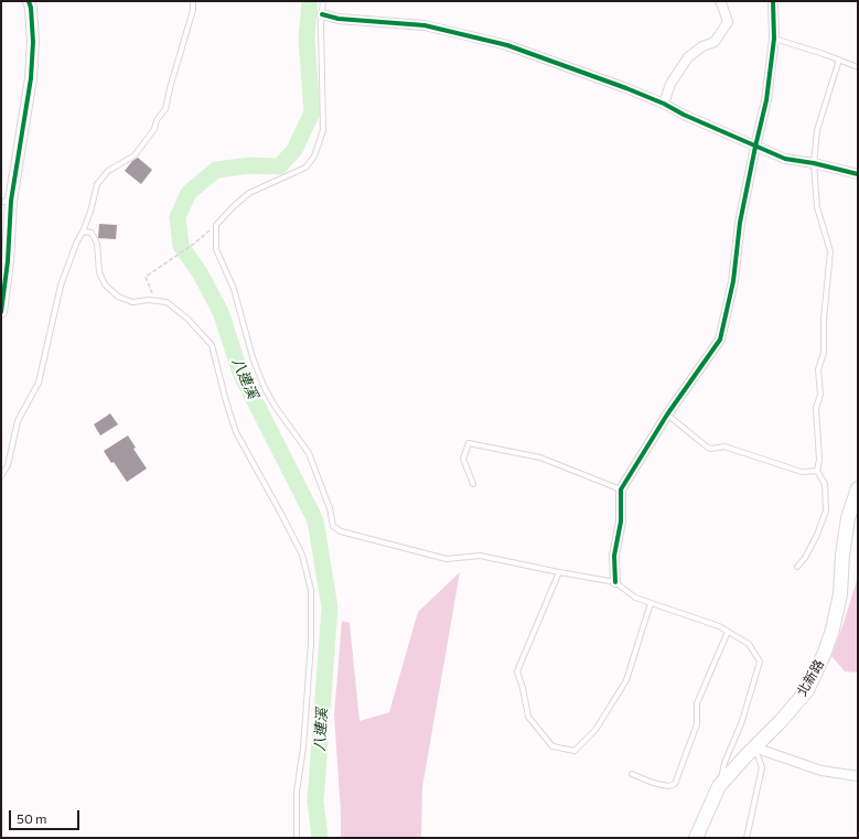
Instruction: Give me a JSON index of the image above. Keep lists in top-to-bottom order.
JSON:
{
  "streets": {
    "main road": ["北新路"]
  },
  "water": ["八連溪"],
  "scale_bar": "50 m"
}
